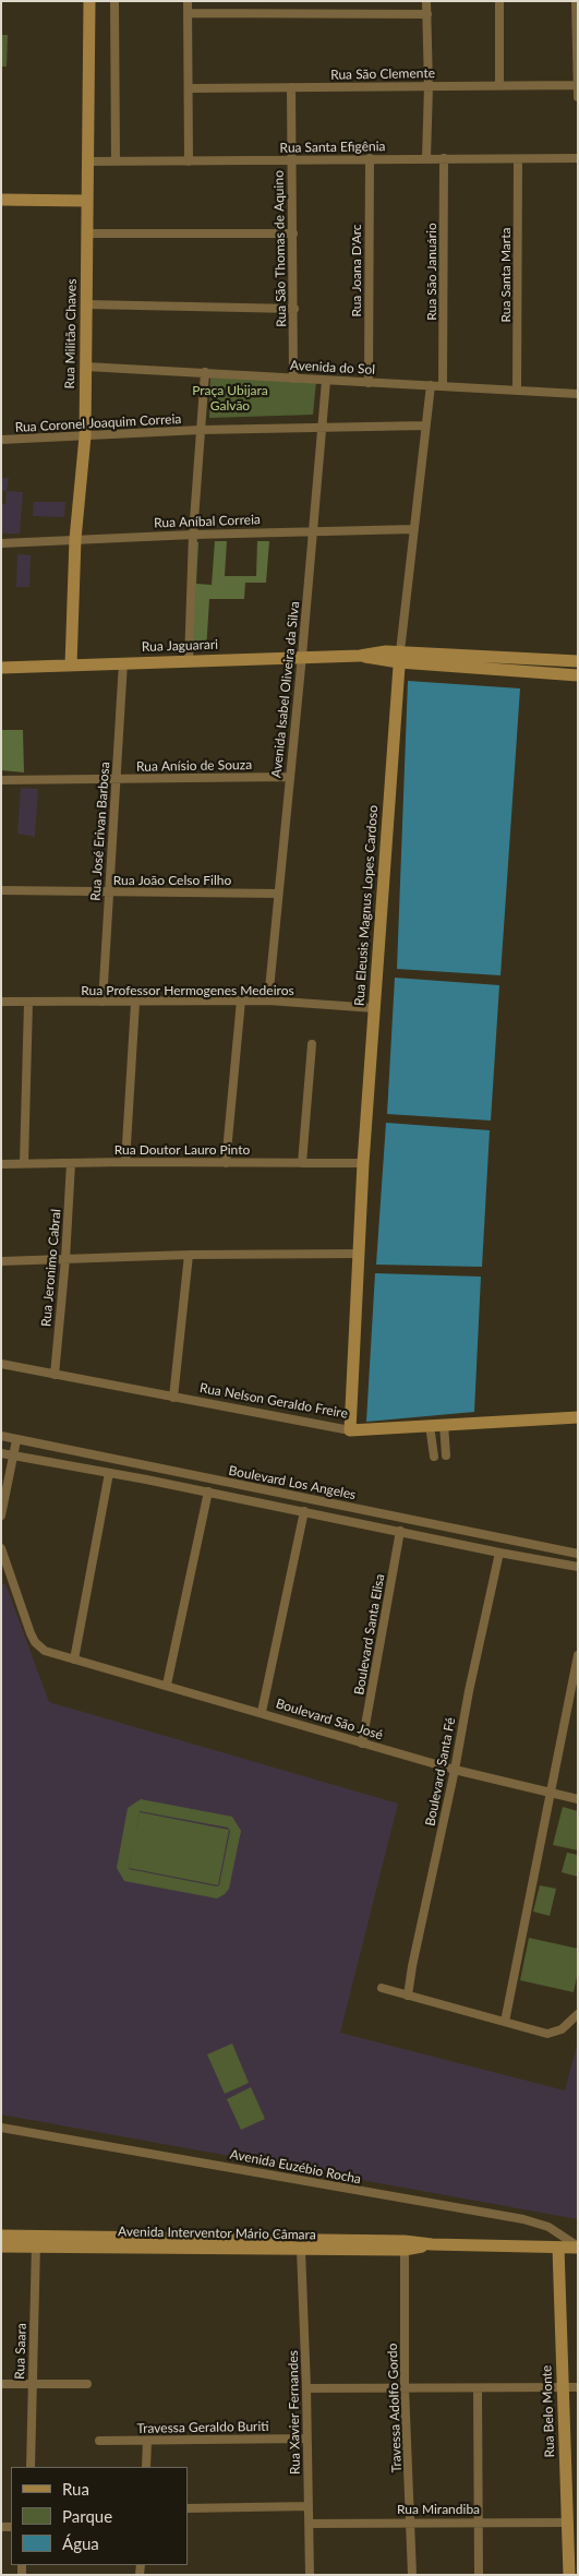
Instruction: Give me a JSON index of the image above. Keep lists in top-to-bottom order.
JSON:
{
  "streets": {
    "main road": [
      "Rua Militão Chaves",
      "Rua Jaguarari",
      "Rua Eleusis Magnus Lopes Cardoso",
      "Rua Nelson Geraldo Freire",
      "Avenida Interventor Mário Câmara",
      "Rua Belo Monte"
    ],
    "street": [
      "Rua São Clemente",
      "Rua Santa Efigênia",
      "Rua São Thomas de Aquino",
      "Rua Joana D'Arc",
      "Rua São Januário",
      "Rua Santa Marta",
      "Avenida do Sol",
      "Rua Coronel Joaquim Correia",
      "Rua Aníbal Correia",
      "Avenida Isabel Oliveira da Silva",
      "Rua Anísio de Souza",
      "Rua José Erivan Barbosa",
      "Rua João Celso Filho",
      "Rua Professor Hermogenes Medeiros",
      "Rua Doutor Lauro Pinto",
      "Rua Jeronimo Cabral",
      "Boulevard Los Angeles",
      "Boulevard Santa Elisa",
      "Boulevard São José",
      "Boulevard Santa Fé",
      "Avenida Euzébio Rocha",
      "Rua Saara",
      "Travessa Adolfo Gordo",
      "Rua Xavier Fernandes",
      "Travessa Geraldo Buriti",
      "Rua Mirandiba"
    ]
  },
  "crossings": [
    ["Rua São Clemente", "Rua São Thomas de Aquino"],
    ["Rua Santa Efigênia", "Rua São Thomas de Aquino"],
    ["Rua Santa Efigênia", "Rua Joana D'Arc"],
    ["Rua Santa Efigênia", "Rua São Januário"],
    ["Rua Santa Efigênia", "Rua Santa Marta"],
    ["Rua Santa Efigênia", "Rua Militão Chaves"],
    ["Rua São Thomas de Aquino", "Avenida do Sol"],
    ["Rua Joana D'Arc", "Avenida do Sol"],
    ["Rua São Januário", "Avenida do Sol"],
    ["Rua Santa Marta", "Avenida do Sol"],
    ["Rua Militão Chaves", "Avenida do Sol"],
    ["Rua Militão Chaves", "Rua Coronel Joaquim Correia"],
    ["Rua Militão Chaves", "Rua Aníbal Correia"],
    ["Rua Militão Chaves", "Rua Jaguarari"],
    ["Avenida do Sol", "Avenida Isabel Oliveira da Silva"],
    ["Avenida do Sol", "Rua Eleusis Magnus Lopes Cardoso"],
    ["Rua Coronel Joaquim Correia", "Avenida Isabel Oliveira da Silva"],
    ["Rua Coronel Joaquim Correia", "Rua Eleusis Magnus Lopes Cardoso"],
    ["Rua Aníbal Correia", "Avenida Isabel Oliveira da Silva"],
    ["Rua Aníbal Correia", "Rua Eleusis Magnus Lopes Cardoso"],
    ["Rua Jaguarari", "Avenida Isabel Oliveira da Silva"],
    ["Rua Jaguarari", "Rua José Erivan Barbosa"],
    ["Rua Jaguarari", "Rua Eleusis Magnus Lopes Cardoso"],
    ["Avenida Isabel Oliveira da Silva", "Rua Anísio de Souza"],
    ["Avenida Isabel Oliveira da Silva", "Rua João Celso Filho"],
    ["Avenida Isabel Oliveira da Silva", "Rua Professor Hermogenes Medeiros"],
    ["Rua Anísio de Souza", "Rua José Erivan Barbosa"],
    ["Rua José Erivan Barbosa", "Rua João Celso Filho"],
    ["Rua José Erivan Barbosa", "Rua Professor Hermogenes Medeiros"],
    ["Rua Eleusis Magnus Lopes Cardoso", "Rua Professor Hermogenes Medeiros"],
    ["Rua Eleusis Magnus Lopes Cardoso", "Rua Doutor Lauro Pinto"],
    ["Rua Eleusis Magnus Lopes Cardoso", "Rua Nelson Geraldo Freire"],
    ["Rua Doutor Lauro Pinto", "Rua Jeronimo Cabral"],
    ["Rua Jeronimo Cabral", "Rua Nelson Geraldo Freire"],
    ["Boulevard Los Angeles", "Boulevard Santa Elisa"],
    ["Boulevard Los Angeles", "Boulevard Santa Fé"],
    ["Boulevard Santa Elisa", "Boulevard São José"],
    ["Boulevard São José", "Boulevard Santa Fé"],
    ["Avenida Euzébio Rocha", "Avenida Interventor Mário Câmara"],
    ["Avenida Interventor Mário Câmara", "Rua Saara"],
    ["Avenida Interventor Mário Câmara", "Travessa Adolfo Gordo"],
    ["Avenida Interventor Mário Câmara", "Rua Belo Monte"],
    ["Avenida Interventor Mário Câmara", "Rua Xavier Fernandes"],
    ["Travessa Adolfo Gordo", "Rua Mirandiba"],
    ["Rua Belo Monte", "Rua Mirandiba"],
    ["Rua Xavier Fernandes", "Travessa Geraldo Buriti"],
    ["Rua Xavier Fernandes", "Rua Mirandiba"]
  ],
  "parks": ["Praça Ubijara Galvão"],
  "legend": ["Rua", "Parque", "Água"]
}
